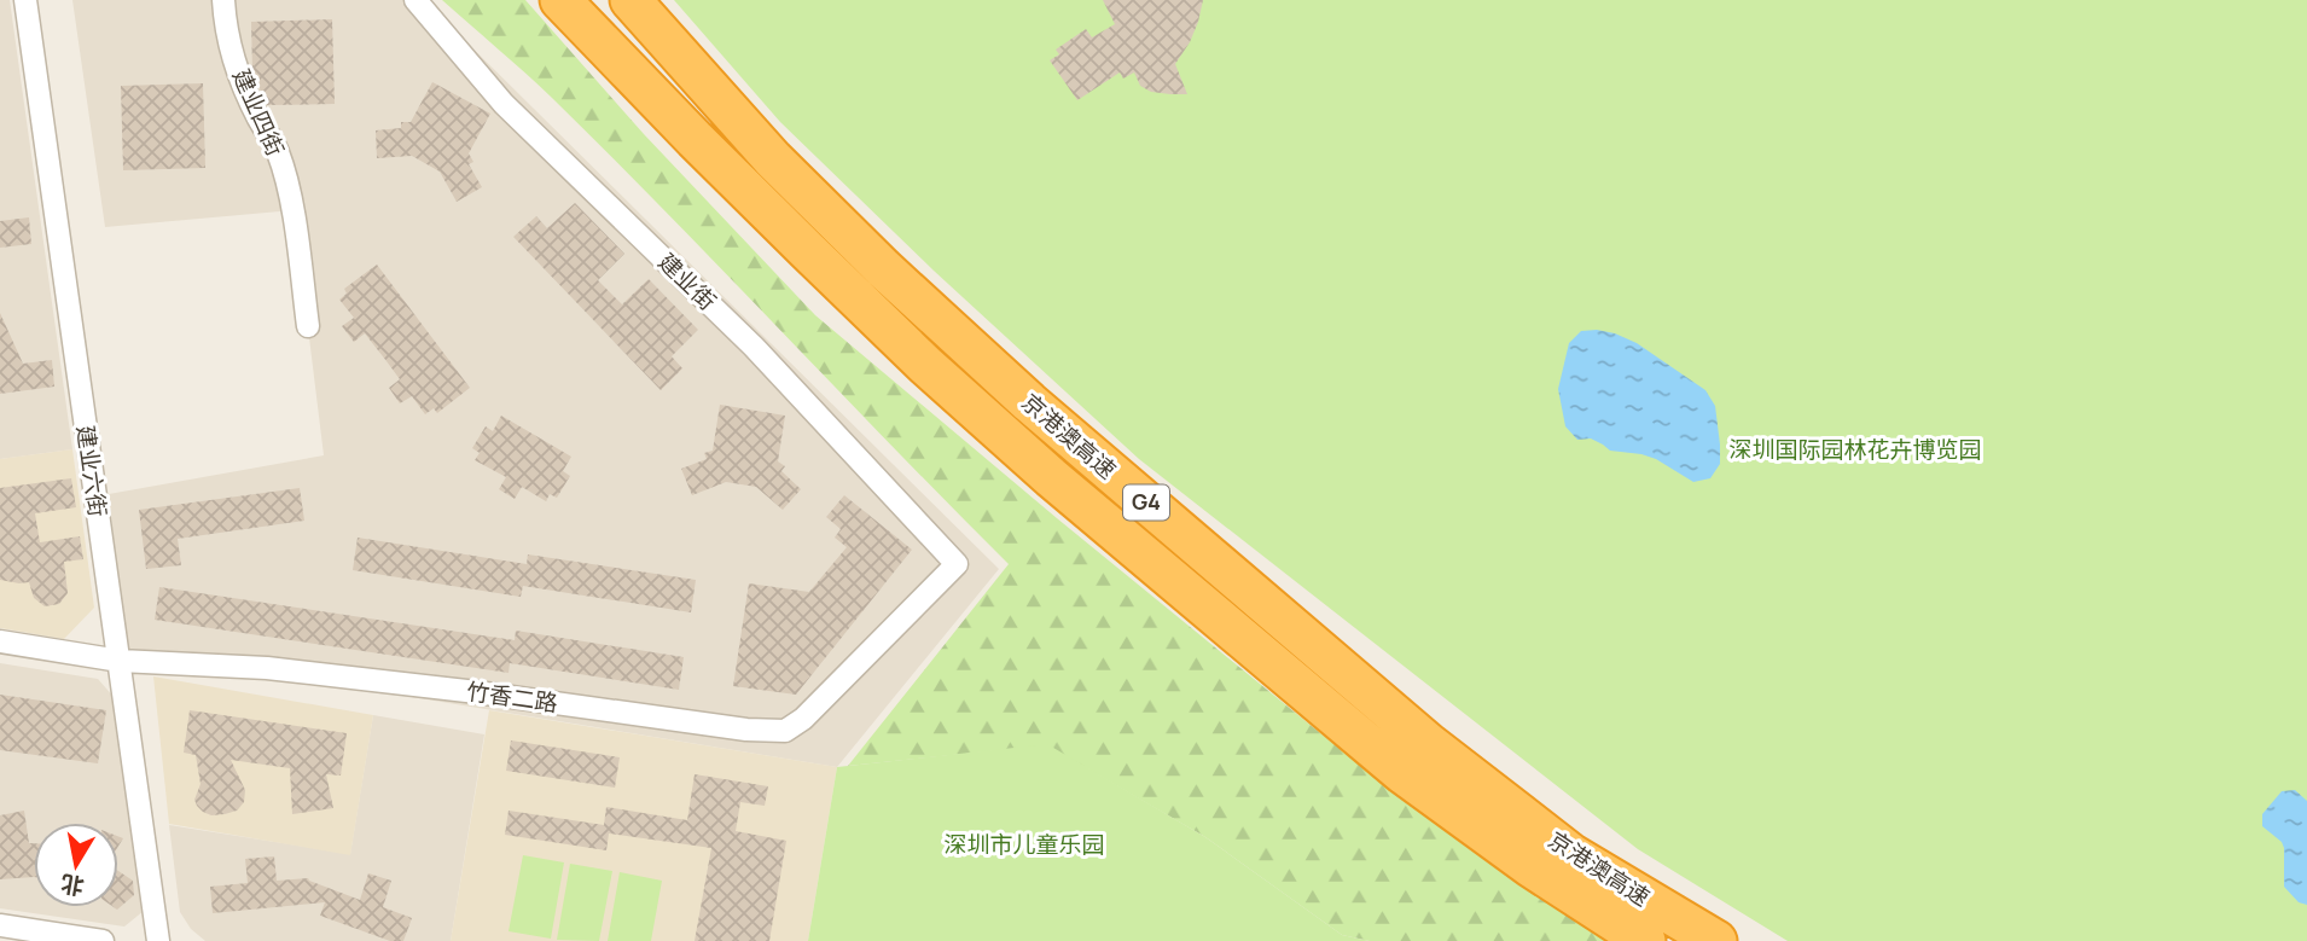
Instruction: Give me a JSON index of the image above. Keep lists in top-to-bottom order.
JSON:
{
  "streets": {
    "highway": ["京港澳高速", "G4"],
    "street": [
      "建业四街",
      "建业街",
      "建业六街",
      "竹香二路"
    ]
  },
  "crossings": [
    ["建业街", "竹香二路"],
    ["建业六街", "竹香二路"]
  ],
  "parks": ["深圳国际园林花卉博览园", "深圳市儿童乐园"],
  "north": "bottom"
}
